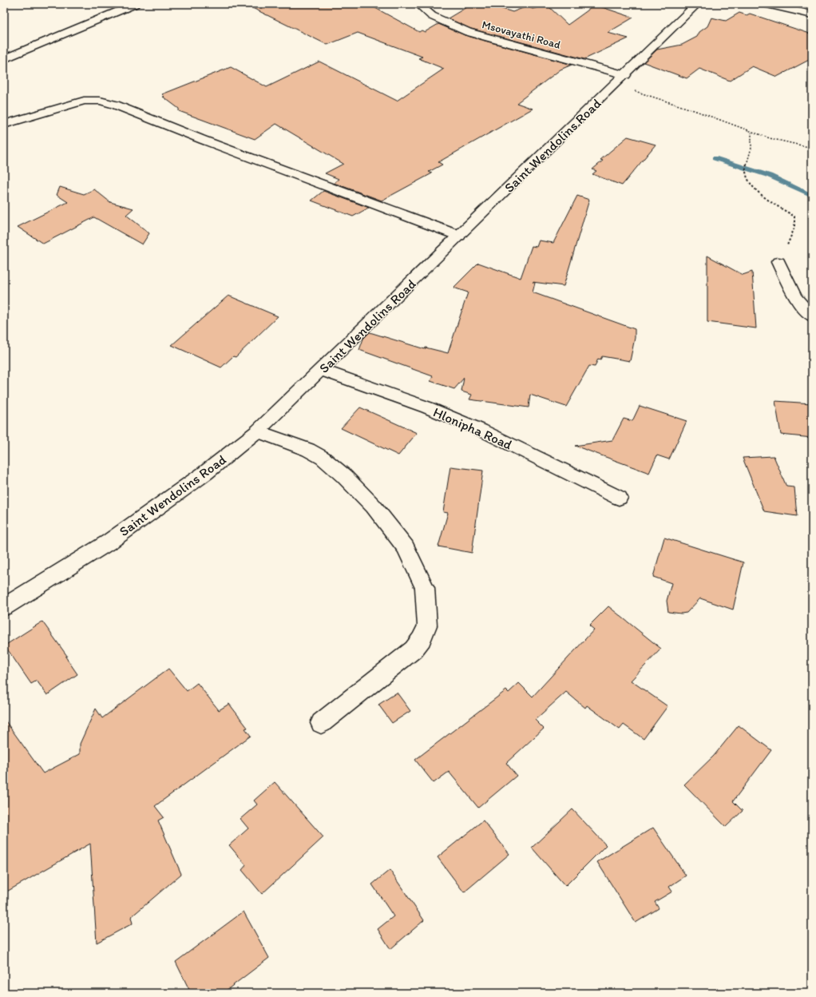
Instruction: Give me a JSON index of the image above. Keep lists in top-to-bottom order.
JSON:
{
  "streets": {
    "street": ["Msovayathi Road", "Saint Wendolins Road", "Hlonipha Road"]
  },
  "crossings": [
    ["Msovayathi Road", "Saint Wendolins Road"],
    ["Saint Wendolins Road", "Hlonipha Road"]
  ]
}
